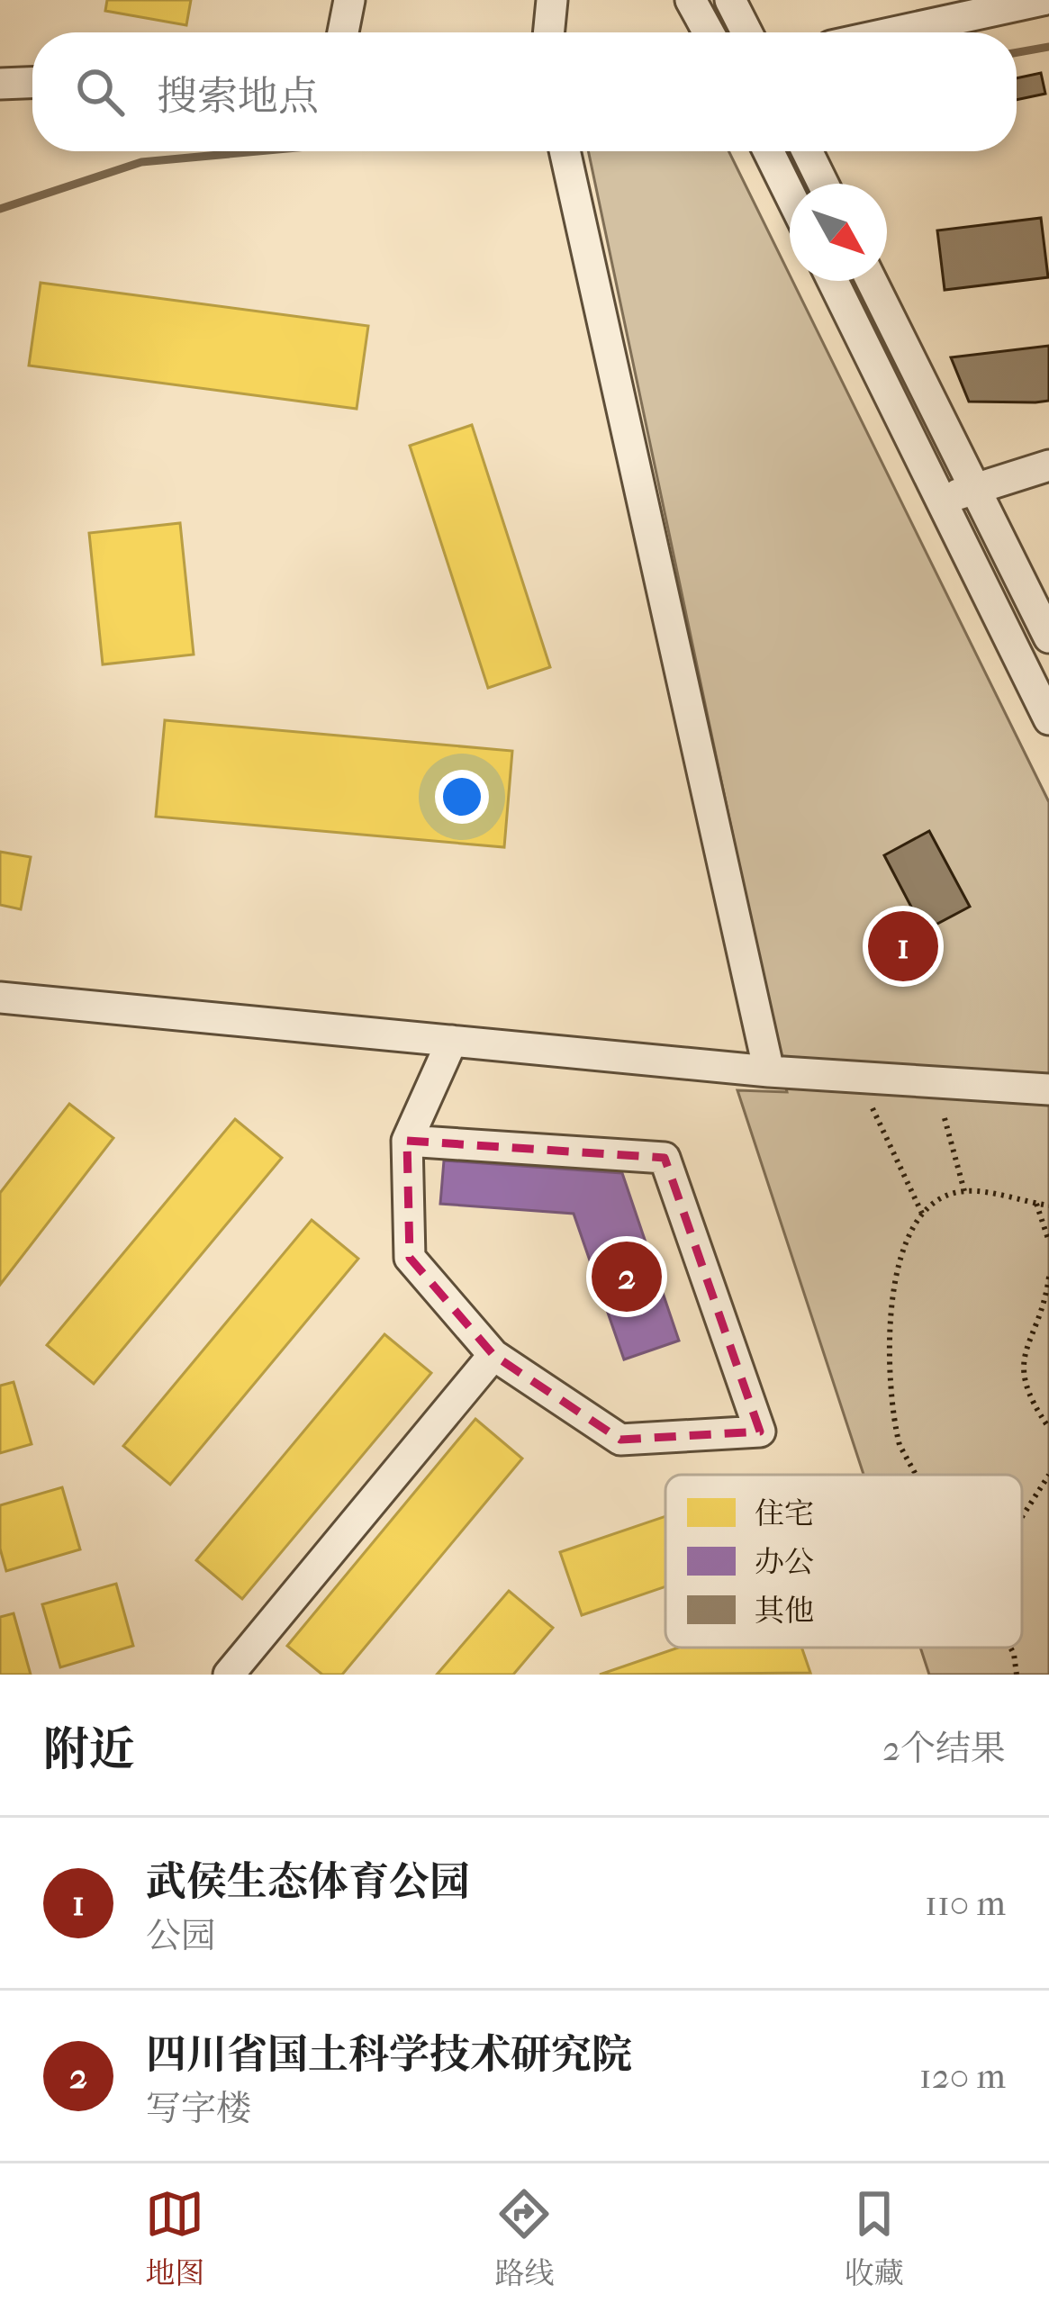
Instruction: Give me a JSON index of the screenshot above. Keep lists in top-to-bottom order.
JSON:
{
  "legend": ["住宅", "办公", "其他"],
  "north": "bottom right",
  "page": {
    "search": "搜索地点",
    "pins": ["1", "2"],
    "heading": ["附近", "2个结果"],
    "list": [
      {
        "mark": "1",
        "name": "武侯生态体育公园",
        "note": "公园",
        "value": "110 m"
      },
      {
        "mark": "2",
        "name": "四川省国土科学技术研究院",
        "note": "写字楼",
        "value": "120 m"
      }
    ],
    "nav": ["地图", "路线", "收藏"]
  }
}
